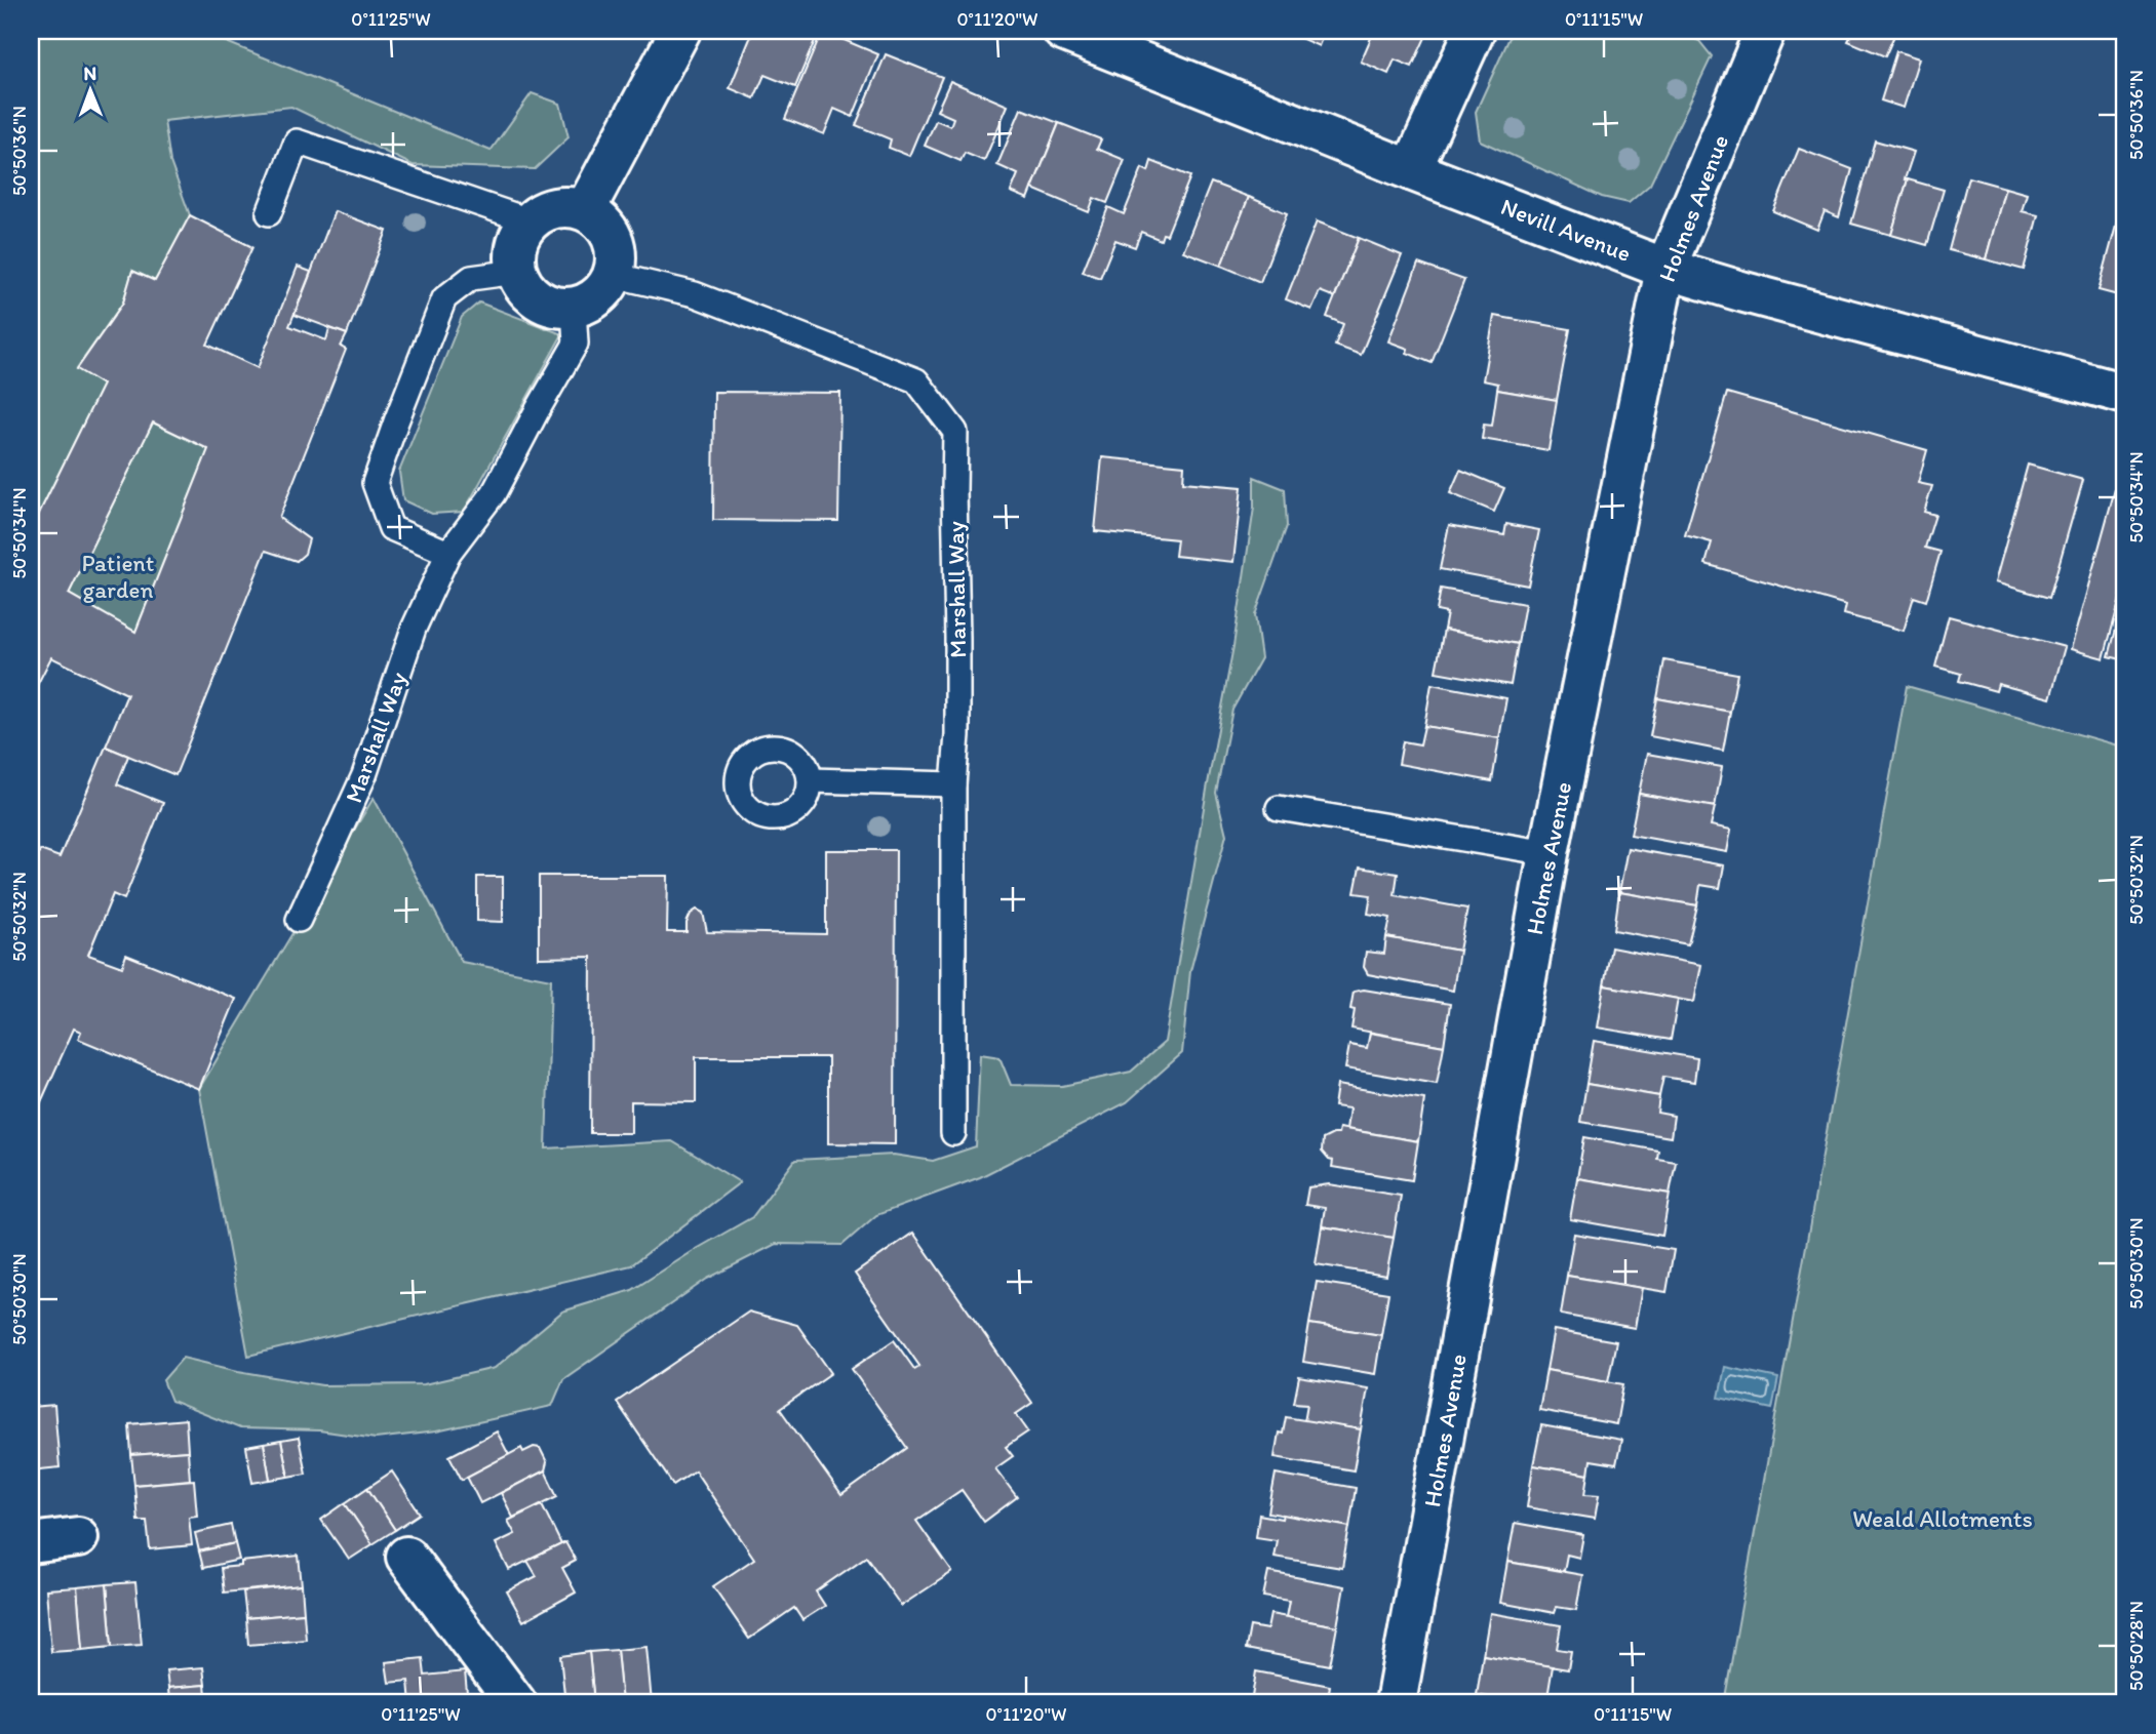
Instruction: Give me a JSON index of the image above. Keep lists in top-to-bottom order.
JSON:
{
  "streets": {
    "street": ["Holmes Avenue", "Nevill Avenue"],
    "lane": ["Marshall Way"]
  },
  "crossings": [
    ["Holmes Avenue", "Nevill Avenue"]
  ],
  "parks": ["Patient garden", "Weald Allotments"],
  "north": "top",
  "coordinates": [
    "0°11'25\"W",
    "0°11'20\"W",
    "0°11'15\"W",
    "50°50'36\"N",
    "50°50'34\"N",
    "50°50'32\"N",
    "50°50'30\"N",
    "50°50'28\"N"
  ]
}
